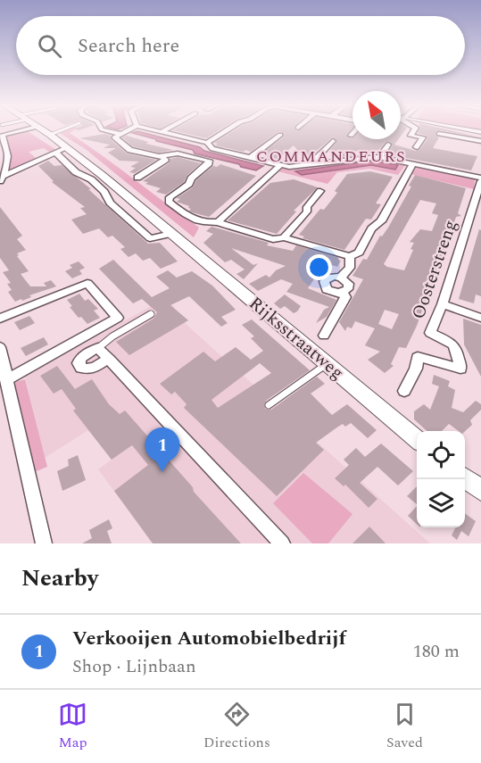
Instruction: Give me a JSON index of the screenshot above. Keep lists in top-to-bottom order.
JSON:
{
  "streets": {
    "main road": ["Rijksstraatweg"],
    "street": ["Oosterstreng"]
  },
  "districts": ["COMMANDEURS"],
  "north": "top left",
  "page": {
    "search": "Search here",
    "pins": "1",
    "heading": "Nearby",
    "list": [
      {
        "mark": "1",
        "name": "Verkooijen Automobielbedrijf",
        "note": "Shop · Lijnbaan",
        "value": "180 m"
      }
    ],
    "nav": ["Map", "Directions", "Saved"]
  }
}
